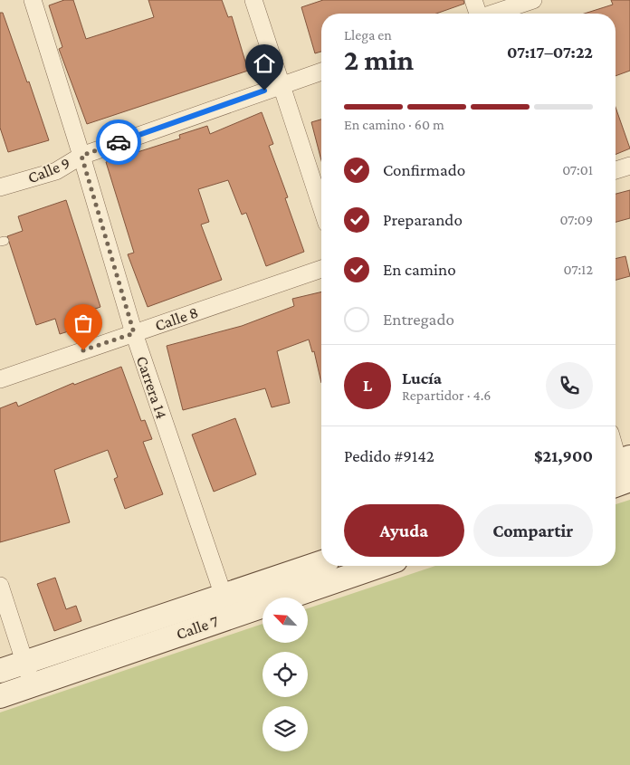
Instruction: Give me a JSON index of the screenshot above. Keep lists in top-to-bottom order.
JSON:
{
  "streets": {
    "main road": ["Calle 7"],
    "street": ["Calle 9", "Calle 8", "Carrera 14"]
  },
  "crossings": [
    ["Calle 9", "Carrera 14"],
    ["Calle 8", "Carrera 14"],
    ["Carrera 14", "Calle 7"]
  ],
  "north": "top left",
  "page": {
    "heading": ["2 min", "Llega en", "07:17–07:22"],
    "panel": [
      "Lucía",
      "Repartidor · 4.6",
      "Pedido #9142",
      "$21,900"
    ],
    "bar": "En camino · 60 m",
    "list": [
      ["Confirmado", "07:01"],
      ["Preparando", "07:09"],
      ["En camino", "07:12"],
      "Entregado"
    ],
    "round": "L",
    "buttons": ["Ayuda", "Compartir"]
  }
}
